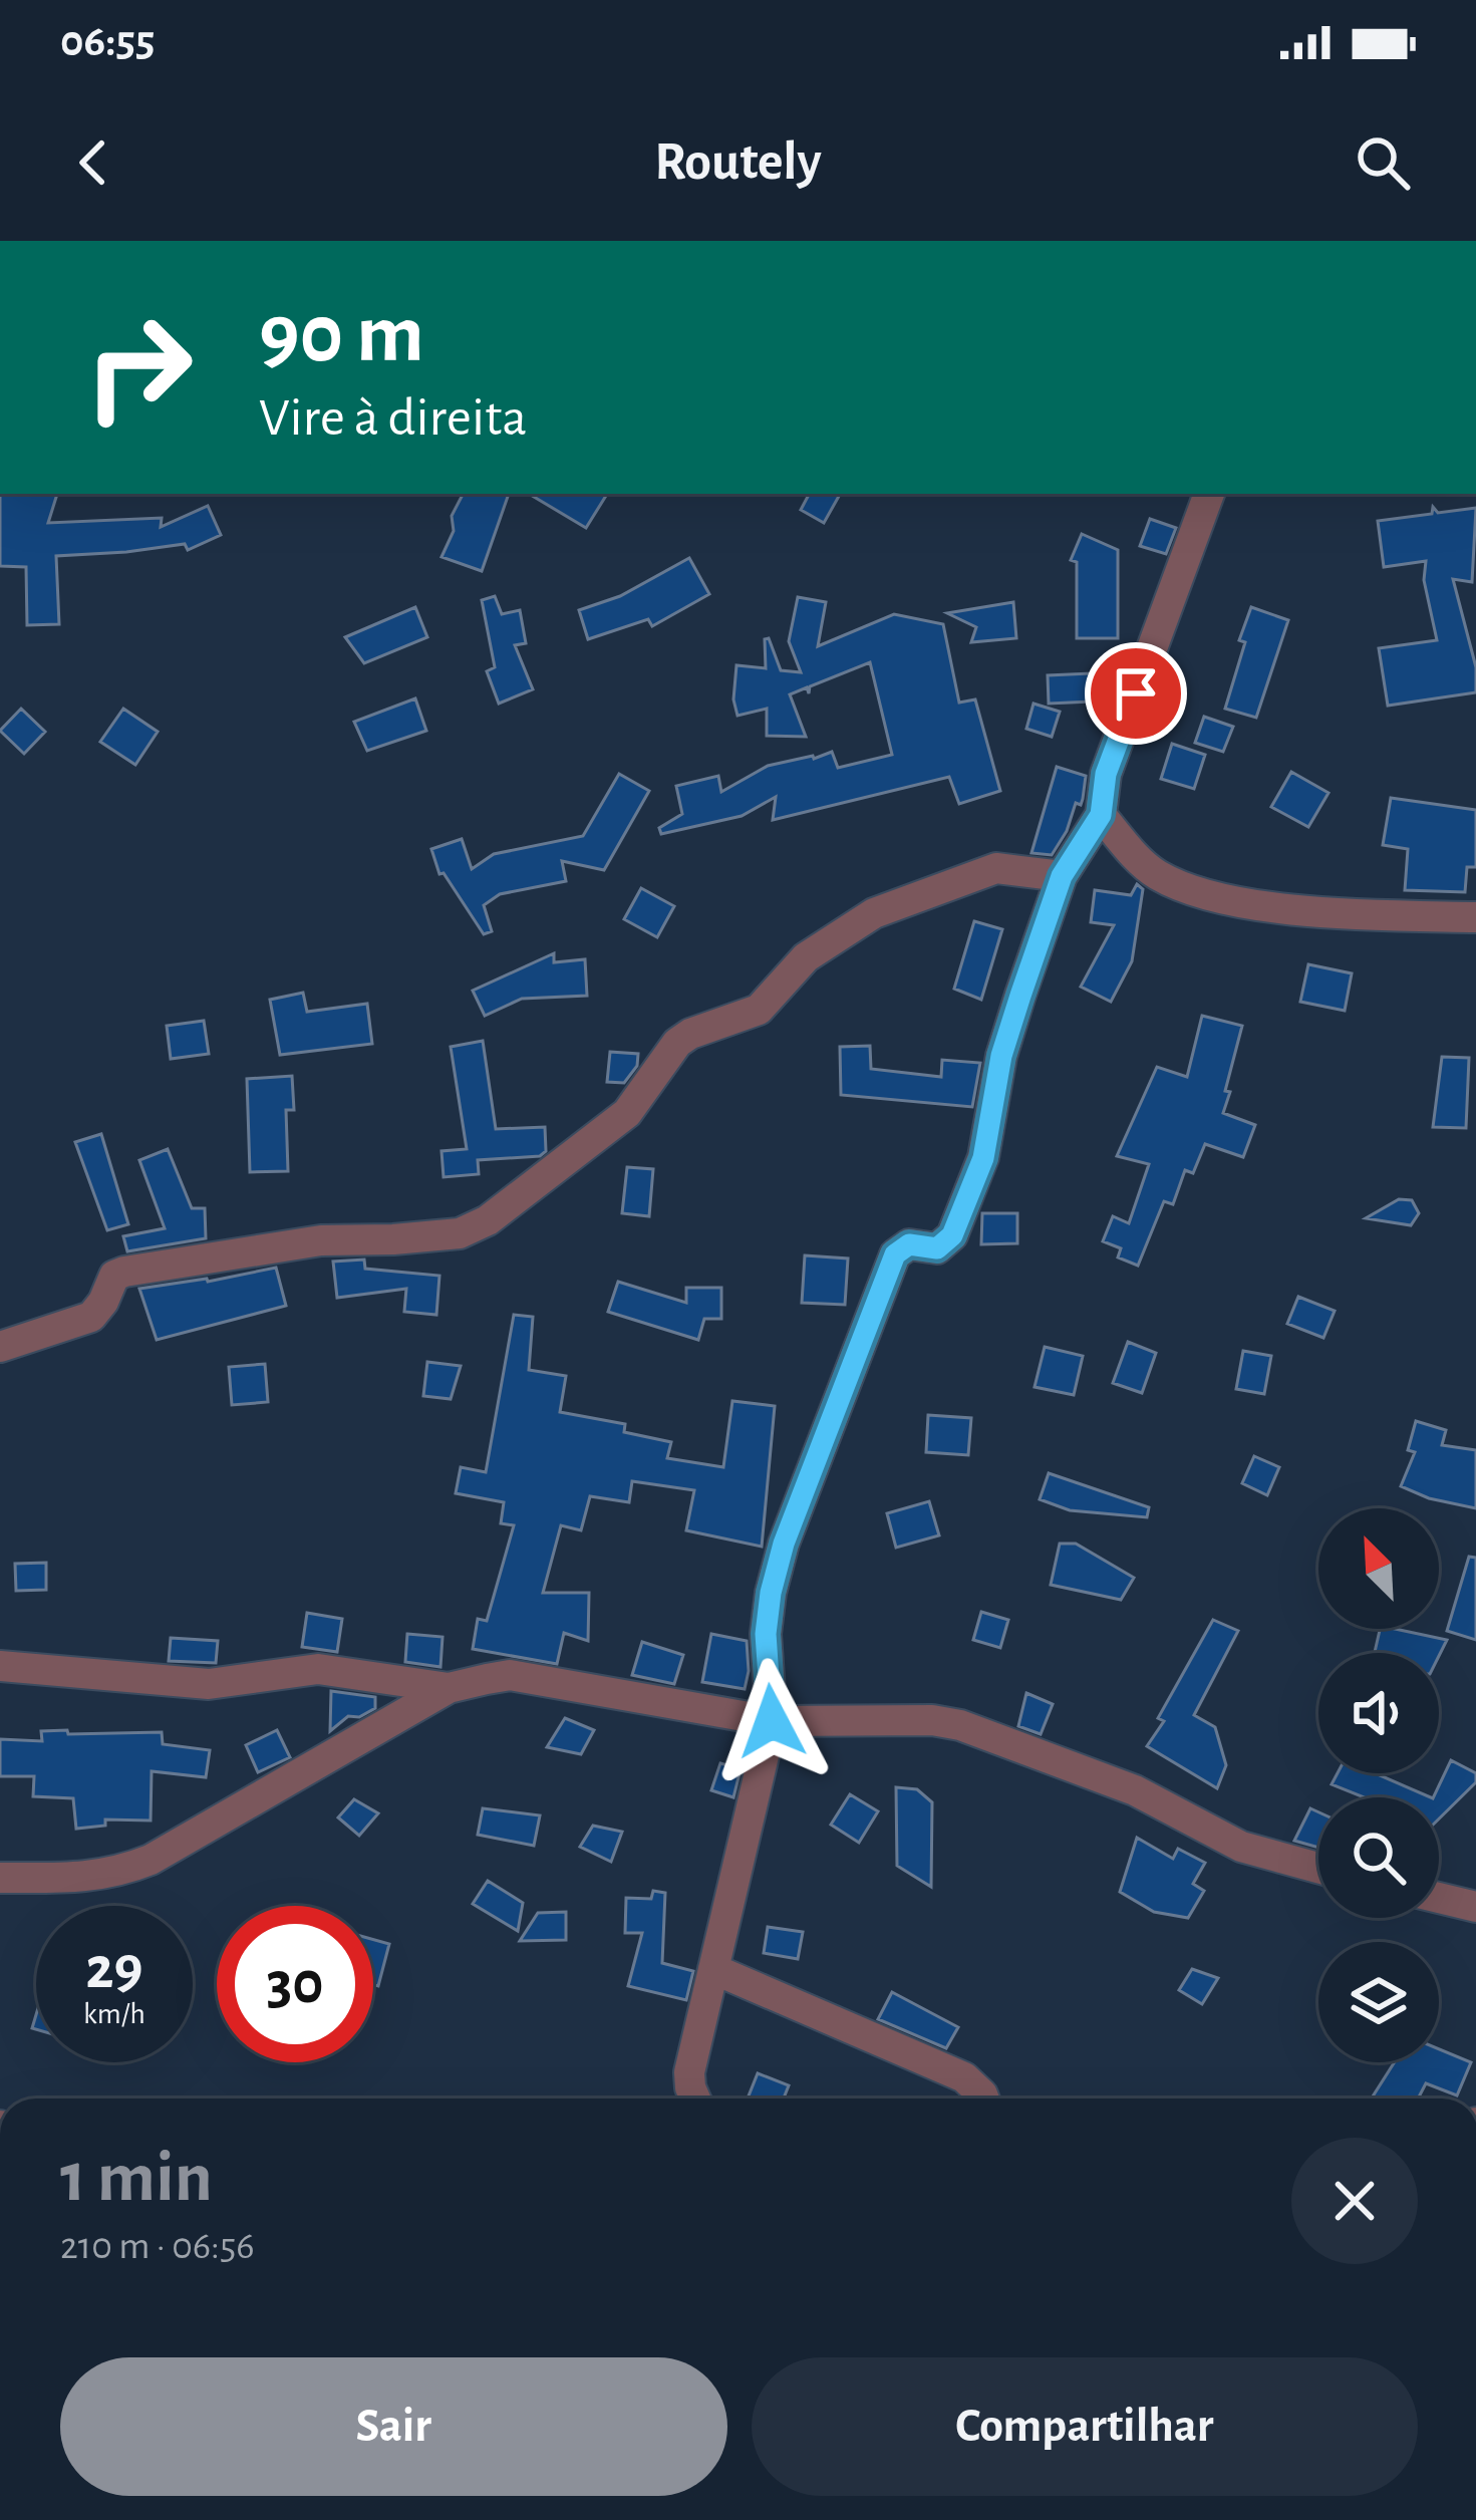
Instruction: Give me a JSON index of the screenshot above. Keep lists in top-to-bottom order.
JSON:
{
  "north": "top left",
  "page": {
    "status": "06:55",
    "header": "Routely",
    "turn": ["90 m", "Vire à direita"],
    "speed": "29 km/h",
    "limit": "30",
    "heading": ["1 min", "210 m · 06:56"],
    "buttons": ["Sair", "Compartilhar"]
  }
}
